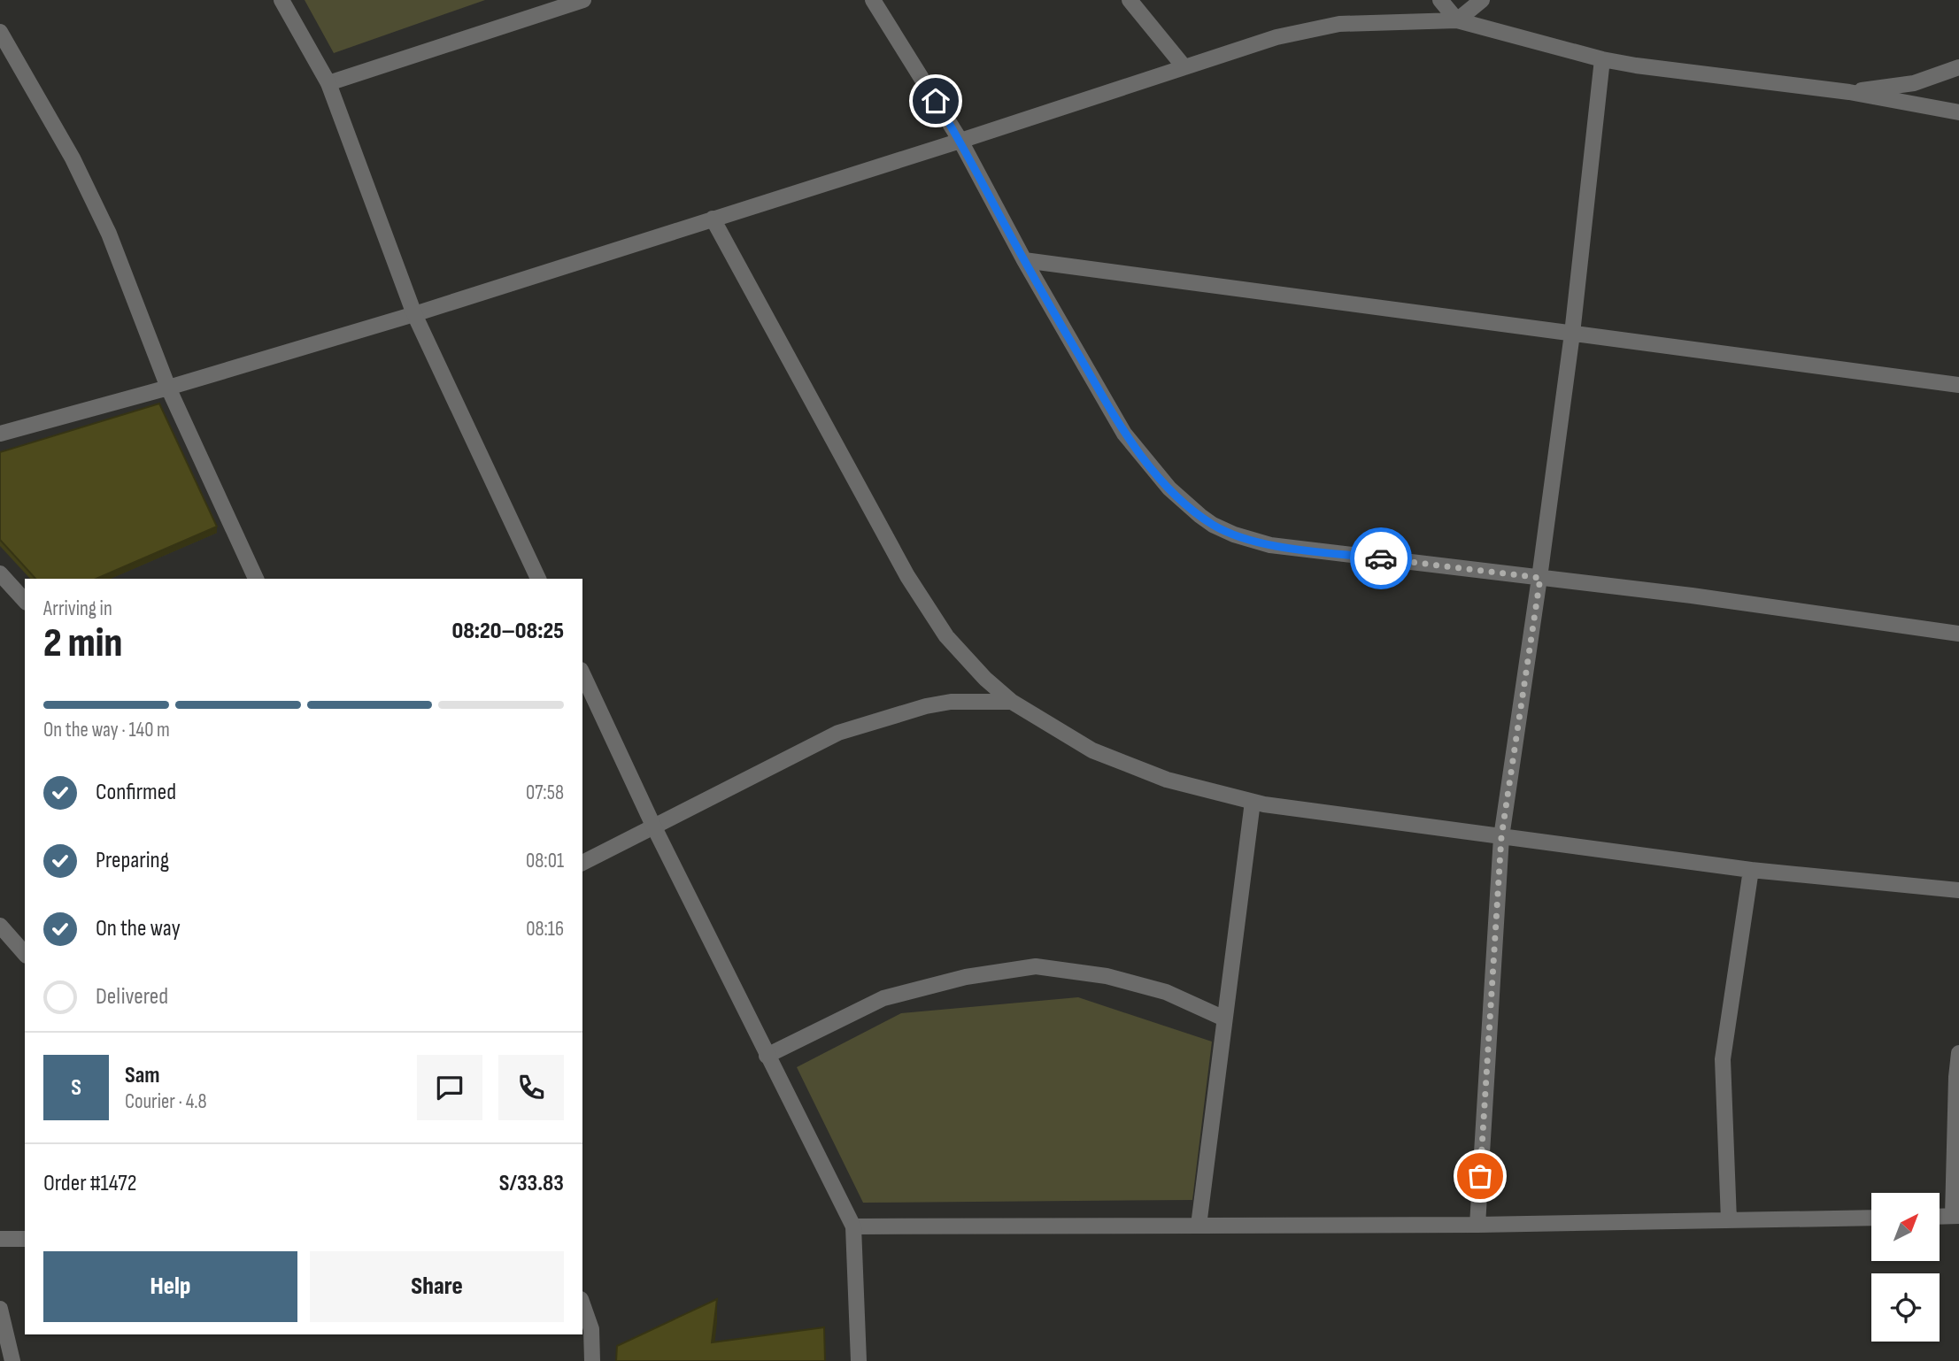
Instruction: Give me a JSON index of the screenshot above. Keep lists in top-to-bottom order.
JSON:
{
  "north": "top right",
  "page": {
    "heading": ["2 min", "Arriving in", "08:20–08:25"],
    "panel": [
      "Sam",
      "Courier · 4.8",
      "Order #1472",
      "S/33.83"
    ],
    "bar": "On the way · 140 m",
    "list": [
      ["Confirmed", "07:58"],
      ["Preparing", "08:01"],
      ["On the way", "08:16"],
      "Delivered"
    ],
    "round": "S",
    "buttons": ["Help", "Share"]
  }
}
